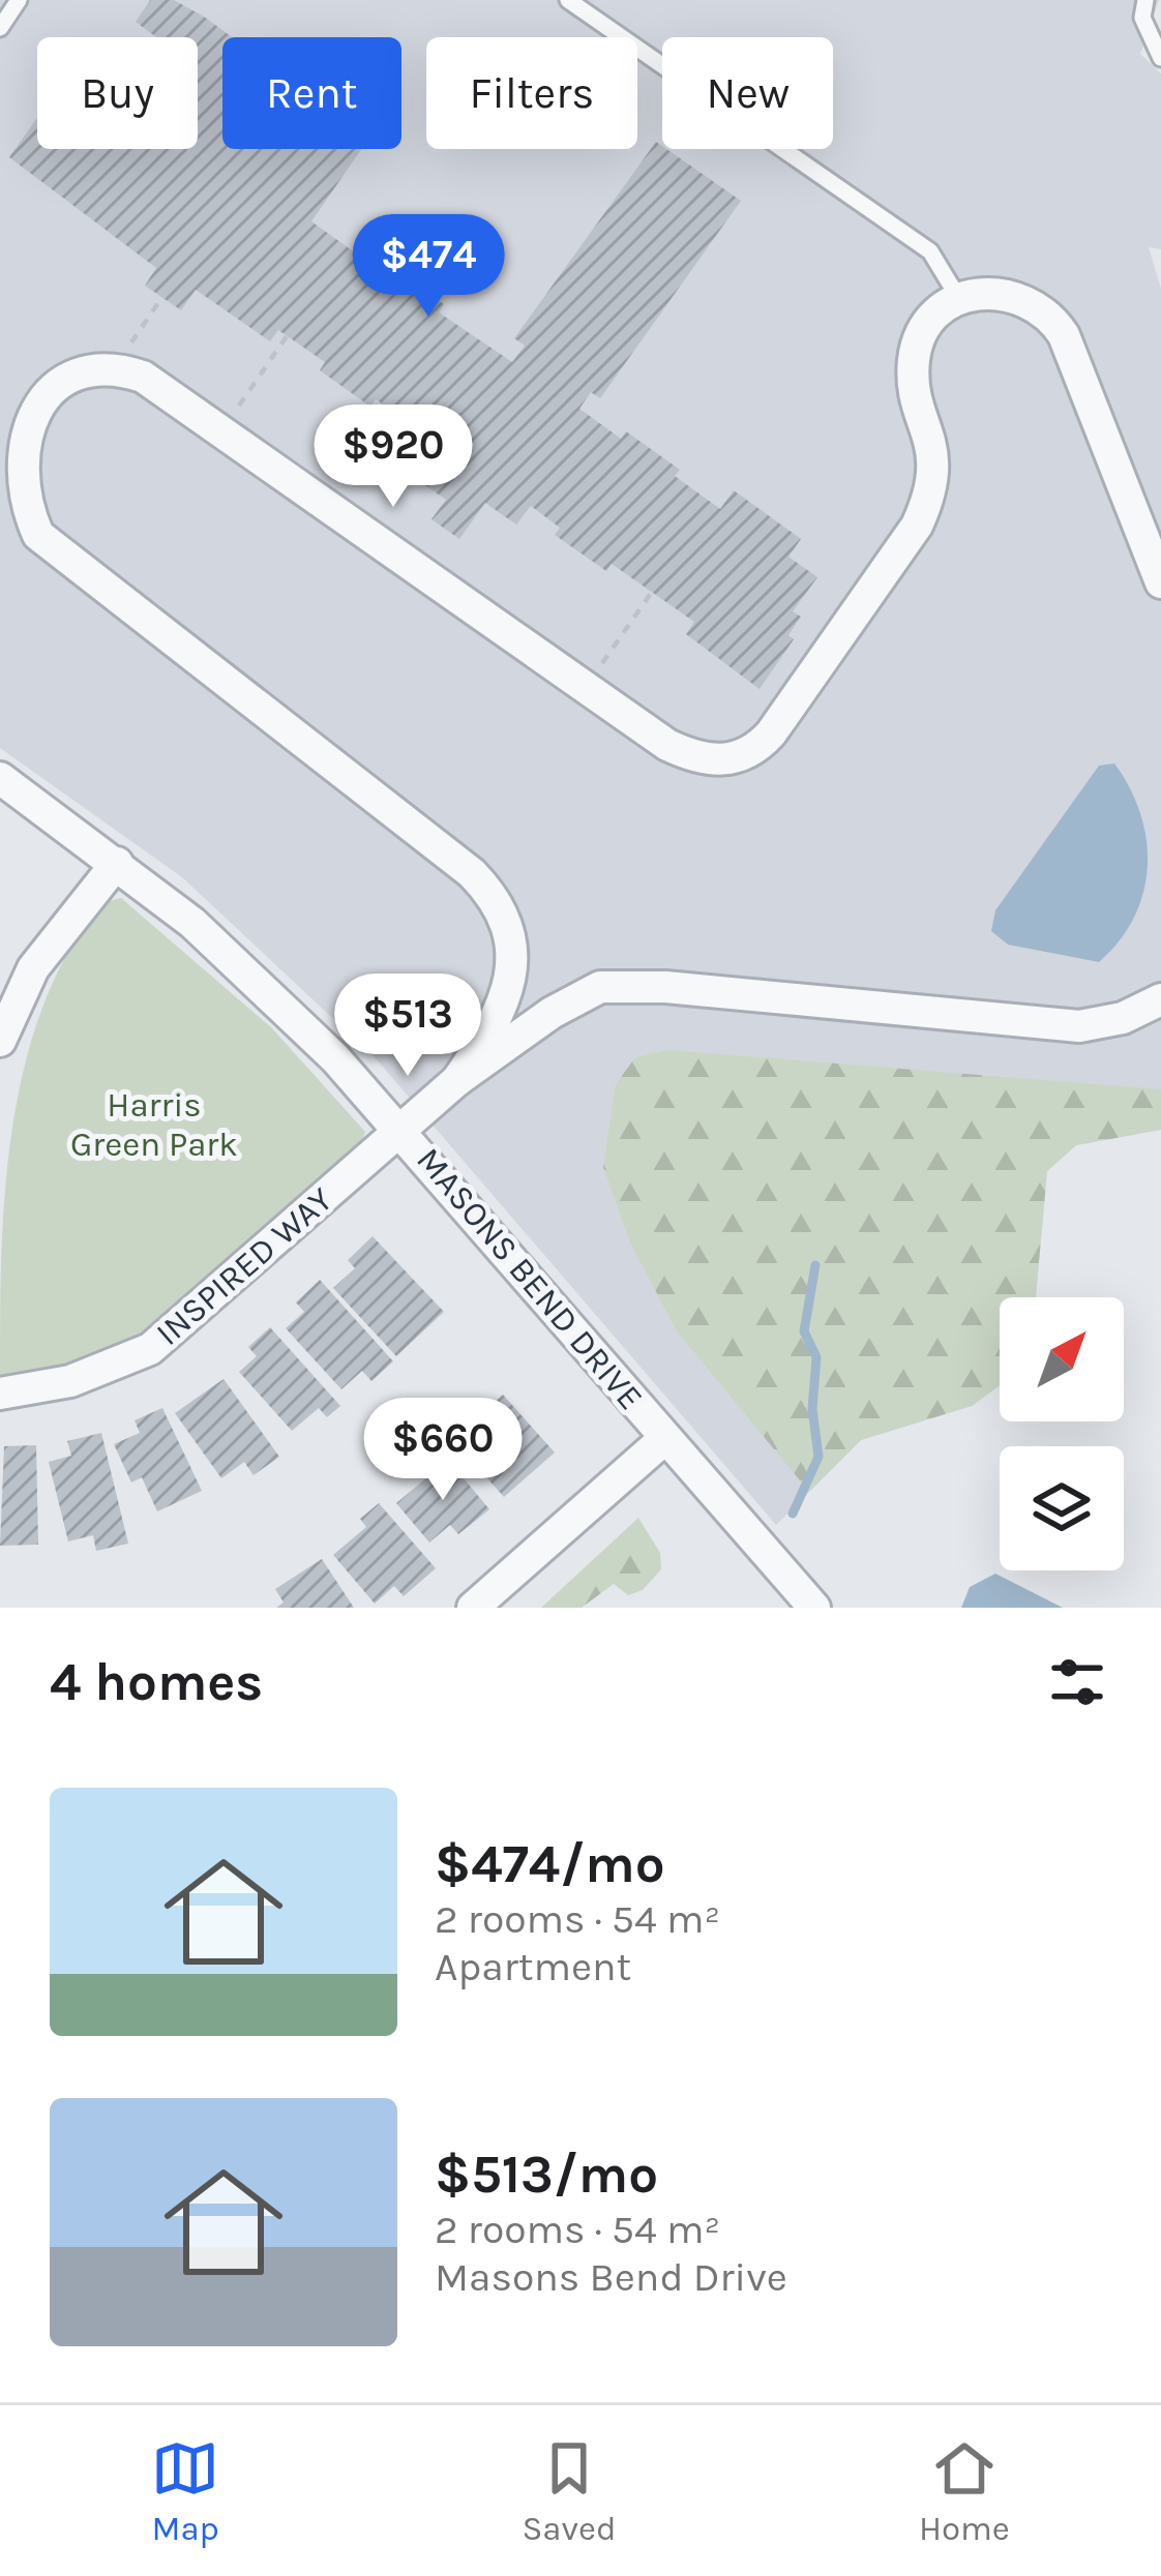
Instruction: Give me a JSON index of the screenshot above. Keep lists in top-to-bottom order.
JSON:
{
  "streets": {
    "street": ["INSPIRED WAY", "MASONS BEND DRIVE"]
  },
  "crossings": [
    ["INSPIRED WAY", "MASONS BEND DRIVE"]
  ],
  "parks": ["Harris Green Park"],
  "north": "top right",
  "page": {
    "chip": [
      "Buy",
      "Rent",
      "Filters",
      "New"
    ],
    "price": [
      "$474",
      "$920",
      "$513",
      "$660"
    ],
    "heading": "4 homes",
    "list": [
      {
        "name": "$474/mo",
        "note": "2 rooms · 54 m² · Apartment"
      },
      {
        "name": "$513/mo",
        "note": "2 rooms · 54 m² · Masons Bend Drive"
      }
    ],
    "tabs": ["Map", "Saved", "Home"]
  }
}
